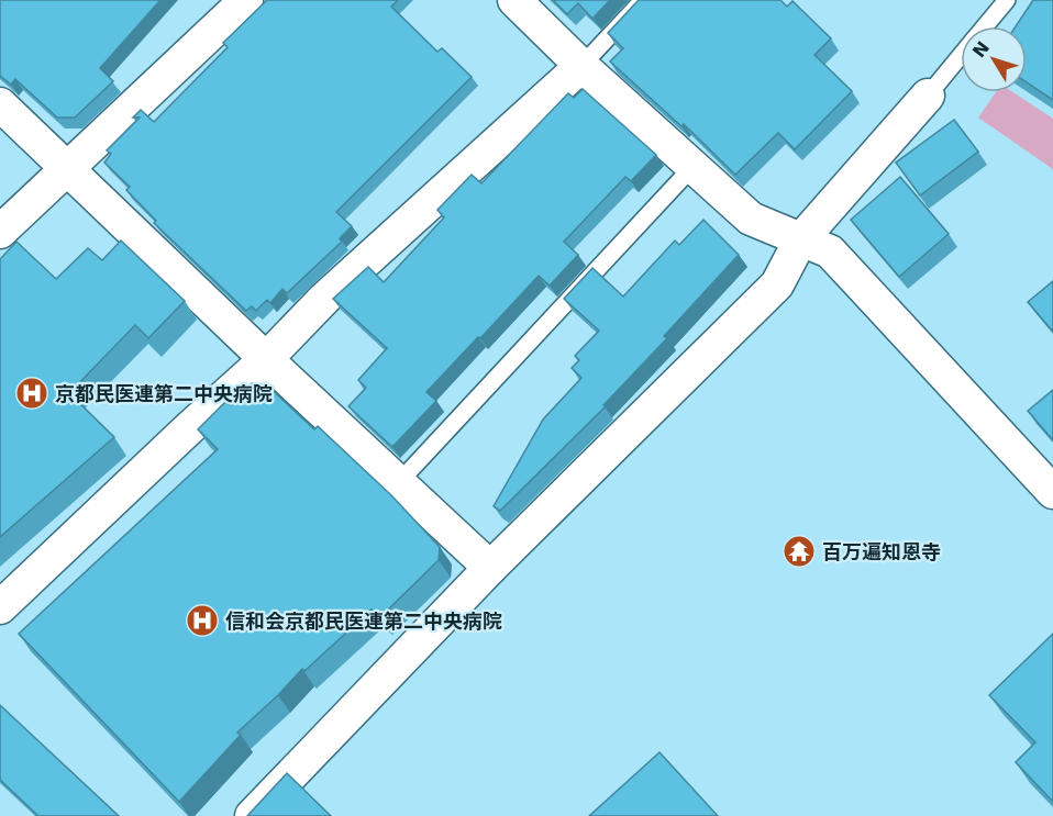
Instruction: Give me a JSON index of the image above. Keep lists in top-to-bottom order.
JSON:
{
  "places": {
    "hospital": ["京都民医連第二中央病院", "信和会京都民医連第二中央病院"],
    "temple": ["百万遍知恩寺"]
  },
  "north": "top left"
}
